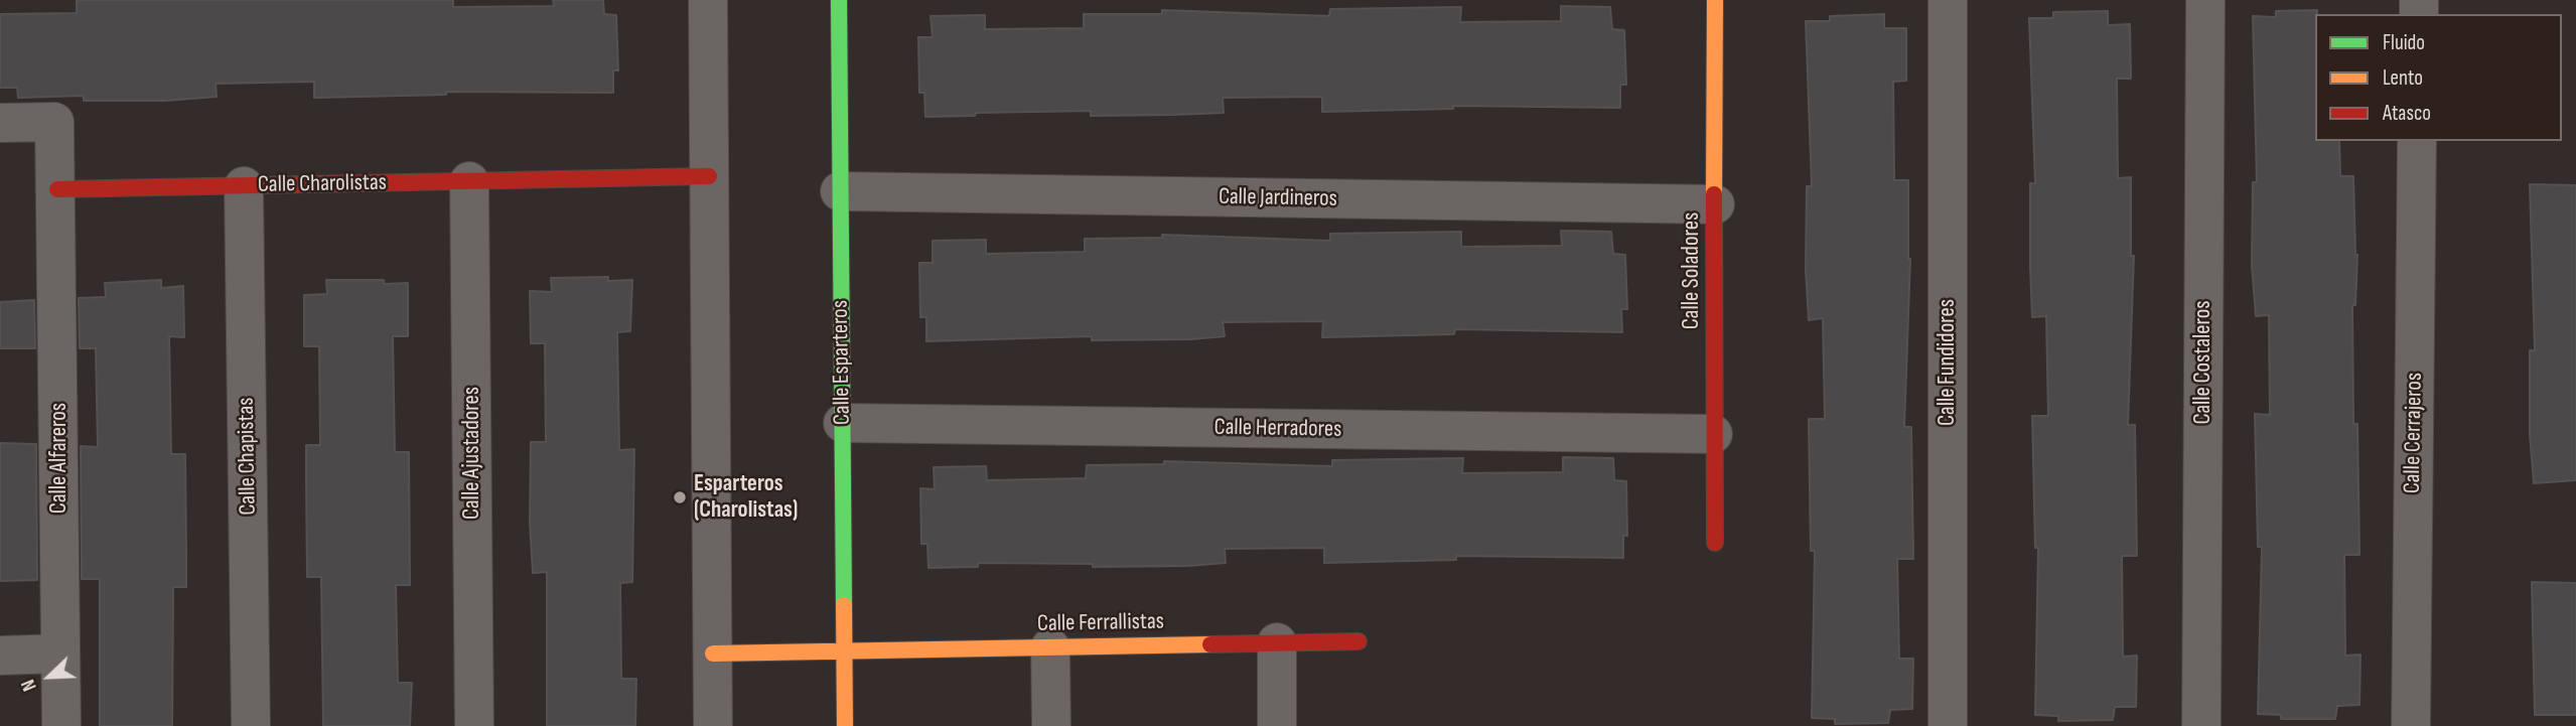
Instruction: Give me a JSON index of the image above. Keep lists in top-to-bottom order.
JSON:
{
  "streets": {
    "street": [
      "Calle Charolistas",
      "Calle Jardineros",
      "Calle Soladores",
      "Calle Esparteros",
      "Calle Fundidores",
      "Calle Costaleros",
      "Calle Herradores",
      "Calle Cerrajeros",
      "Calle Ajustadores",
      "Calle Chapistas",
      "Calle Alfareros",
      "Calle Ferrallistas"
    ]
  },
  "crossings": [
    ["Calle Charolistas", "Calle Ajustadores"],
    ["Calle Charolistas", "Calle Chapistas"],
    ["Calle Charolistas", "Calle Alfareros"],
    ["Calle Jardineros", "Calle Soladores"],
    ["Calle Jardineros", "Calle Esparteros"],
    ["Calle Soladores", "Calle Herradores"],
    ["Calle Esparteros", "Calle Herradores"],
    ["Calle Esparteros", "Calle Ferrallistas"]
  ],
  "places": ["Esparteros (Charolistas)"],
  "legend": ["Fluido", "Lento", "Atasco"],
  "north": "bottom left"
}
